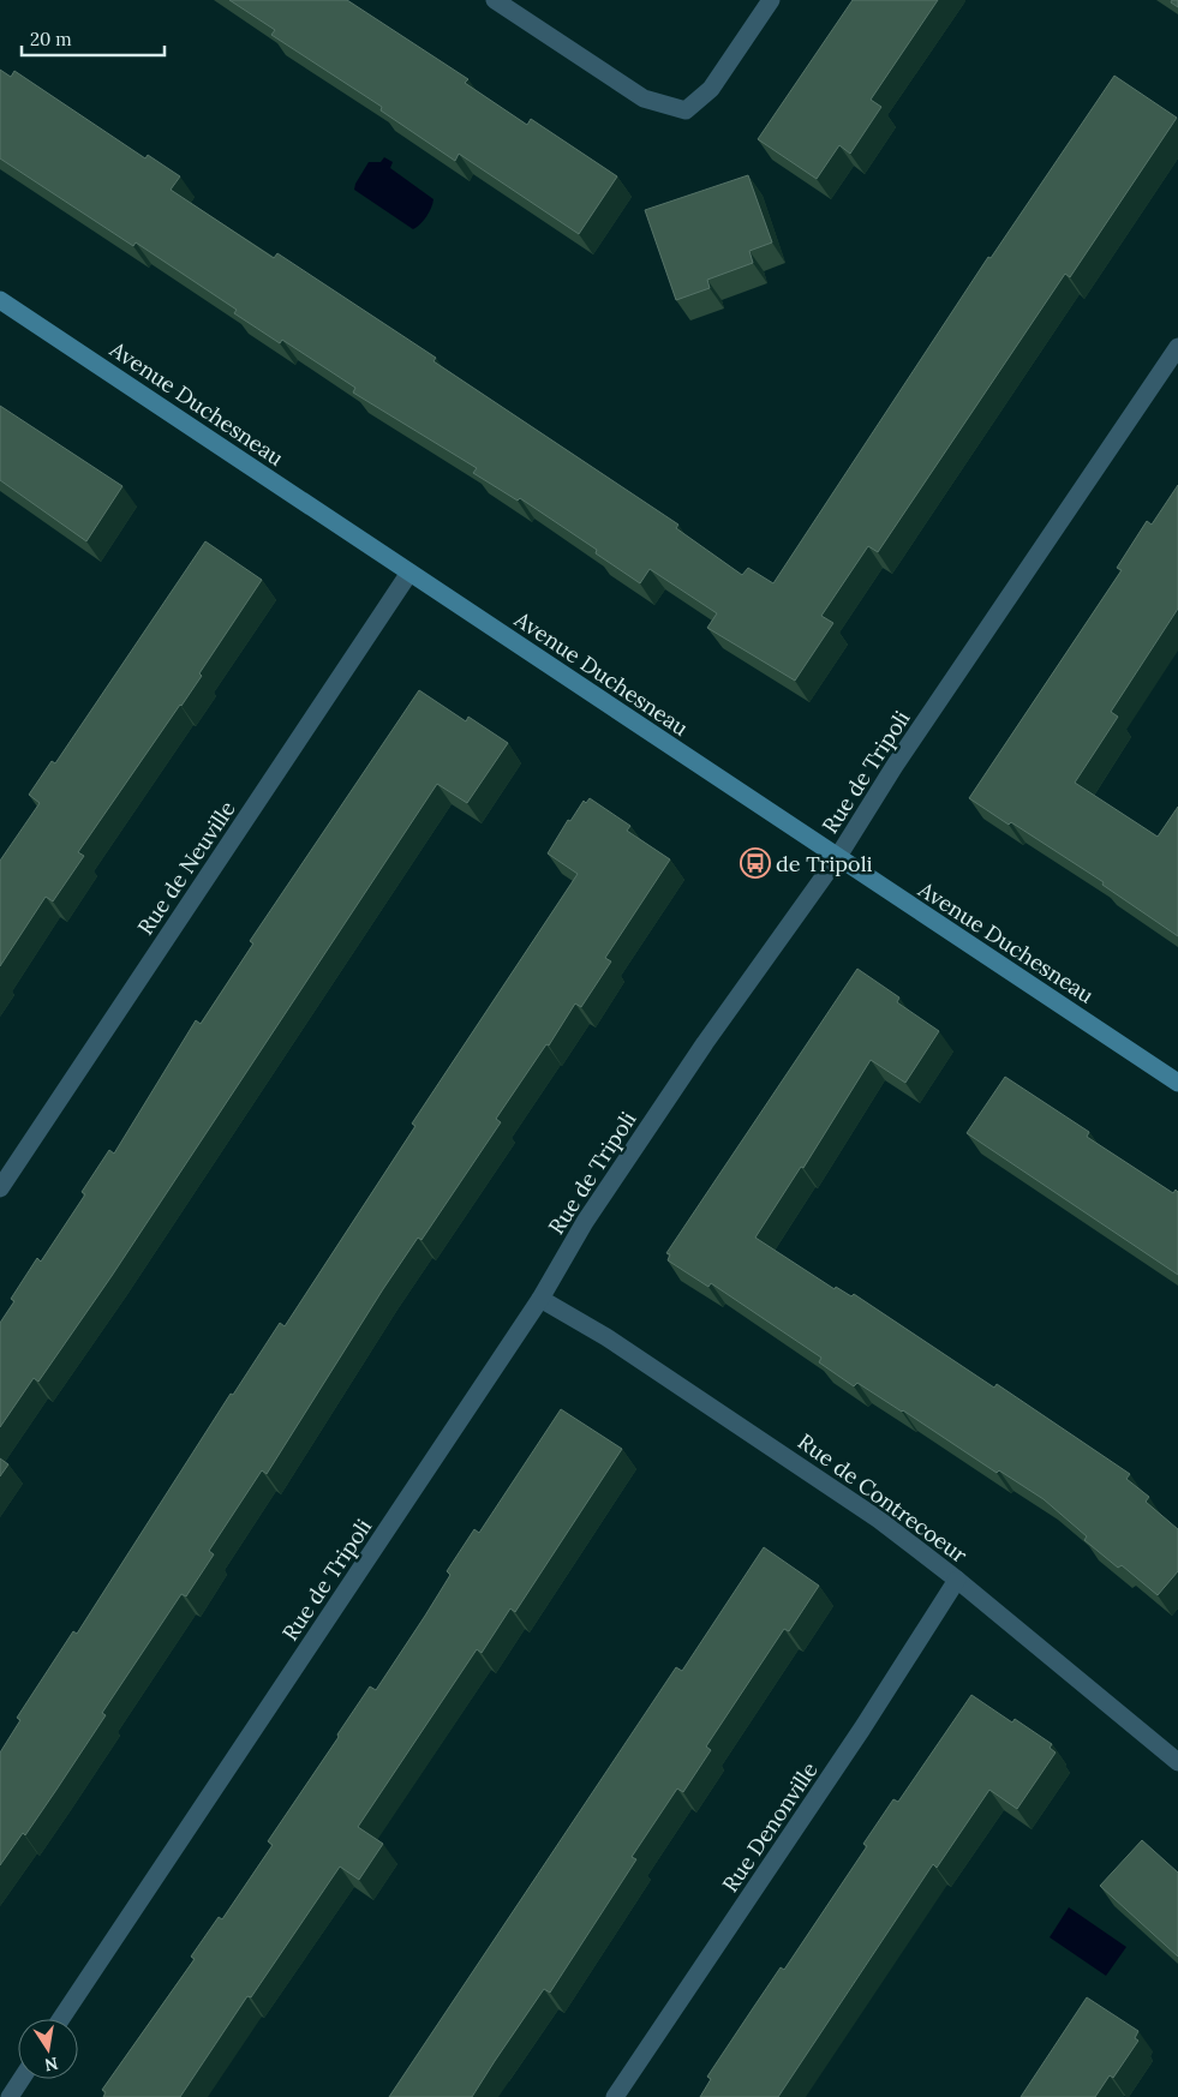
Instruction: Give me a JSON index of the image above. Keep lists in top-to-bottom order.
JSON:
{
  "streets": {
    "street": [
      "Avenue Duchesneau",
      "Rue de Tripoli",
      "Rue de Neuville",
      "Rue de Contrecoeur",
      "Rue Denonville"
    ]
  },
  "crossings": [
    ["Avenue Duchesneau", "Rue de Tripoli"],
    ["Avenue Duchesneau", "Rue de Neuville"],
    ["Rue de Tripoli", "Rue de Contrecoeur"],
    ["Rue de Contrecoeur", "Rue Denonville"]
  ],
  "places": {
    "bus stop": ["de Tripoli"]
  },
  "scale_bar": "20 m",
  "north": "bottom"
}
